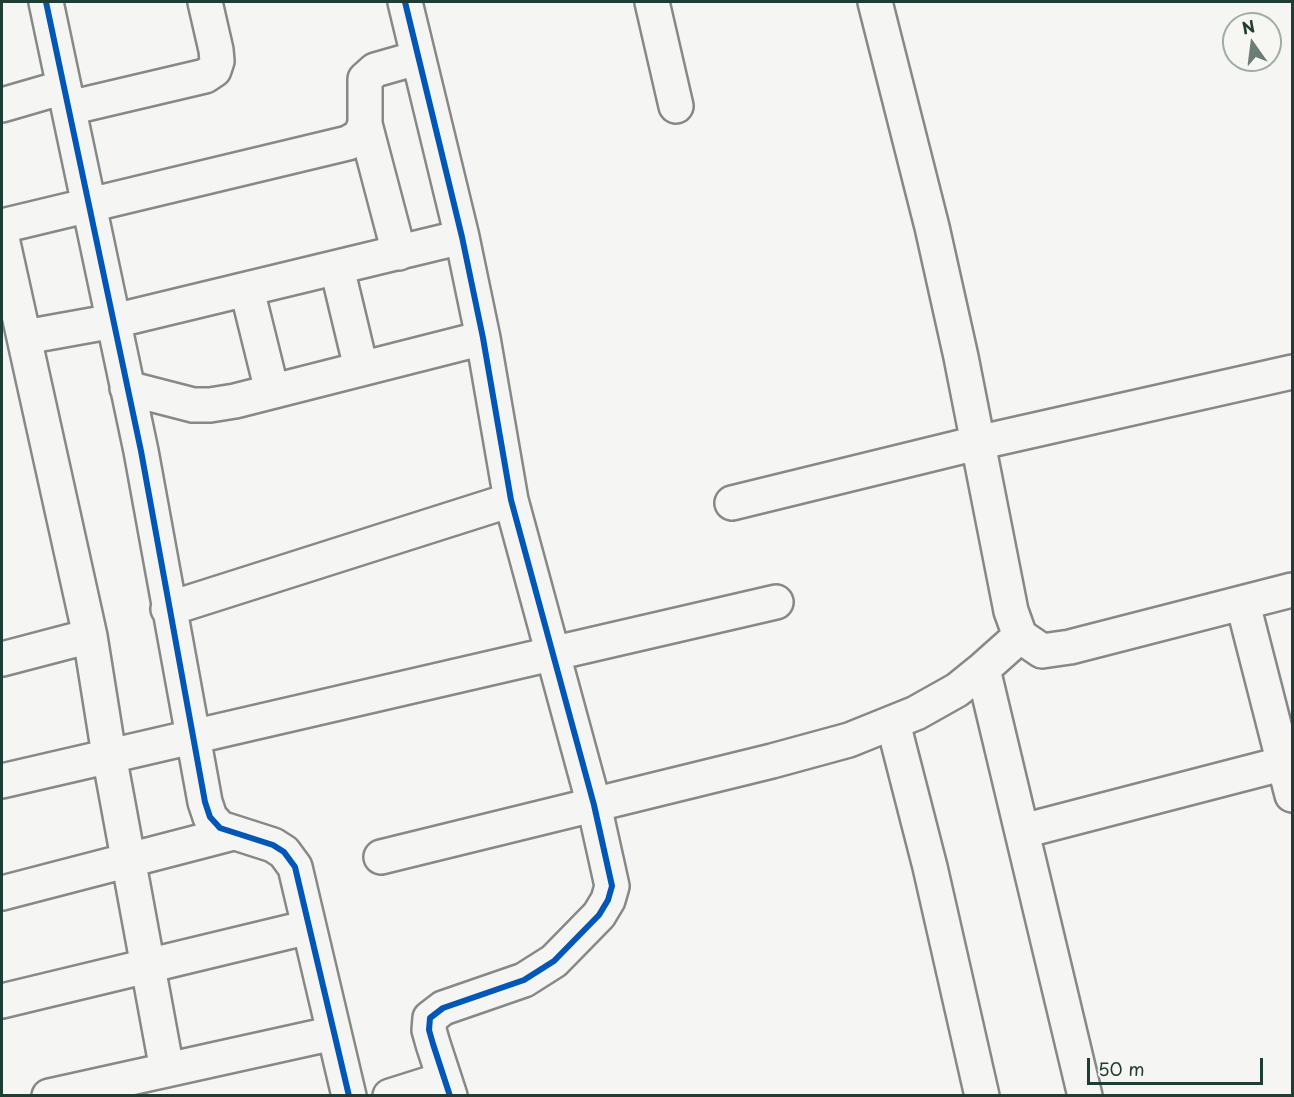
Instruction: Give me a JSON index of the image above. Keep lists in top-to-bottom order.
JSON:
{
  "scale_bar": "50 m",
  "north": "top"
}
